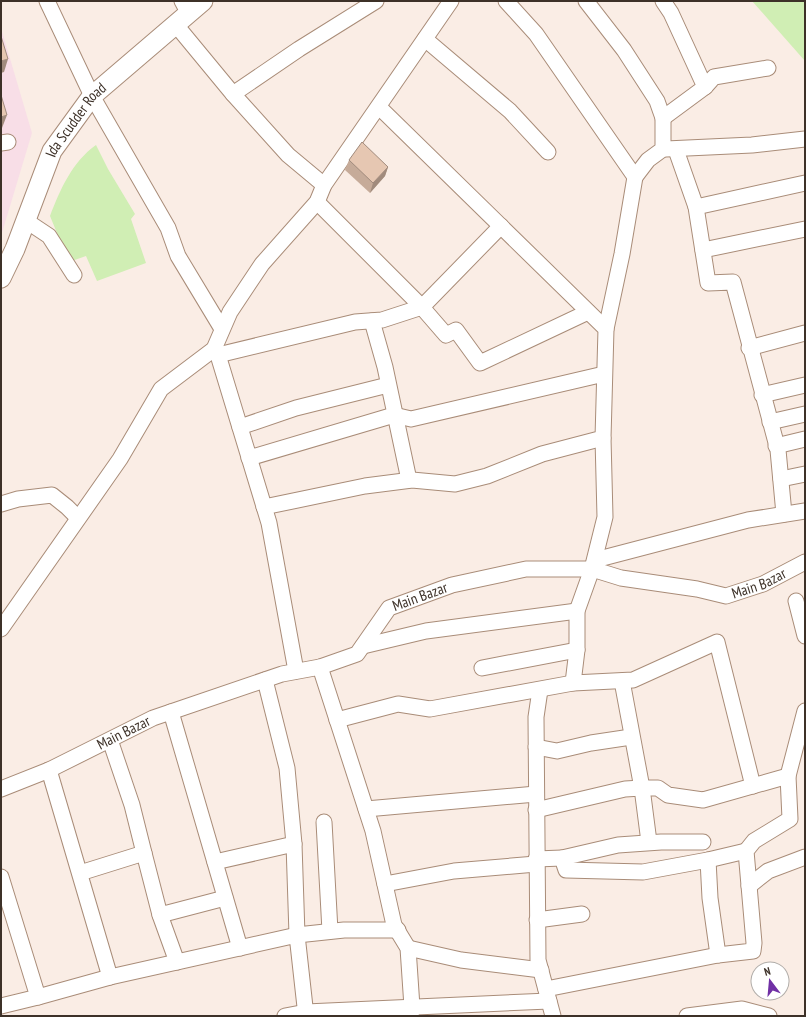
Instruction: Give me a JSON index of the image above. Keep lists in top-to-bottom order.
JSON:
{
  "streets": {
    "main road": ["Ida Scudder Road"],
    "street": ["Main Bazar"]
  },
  "north": "top"
}
